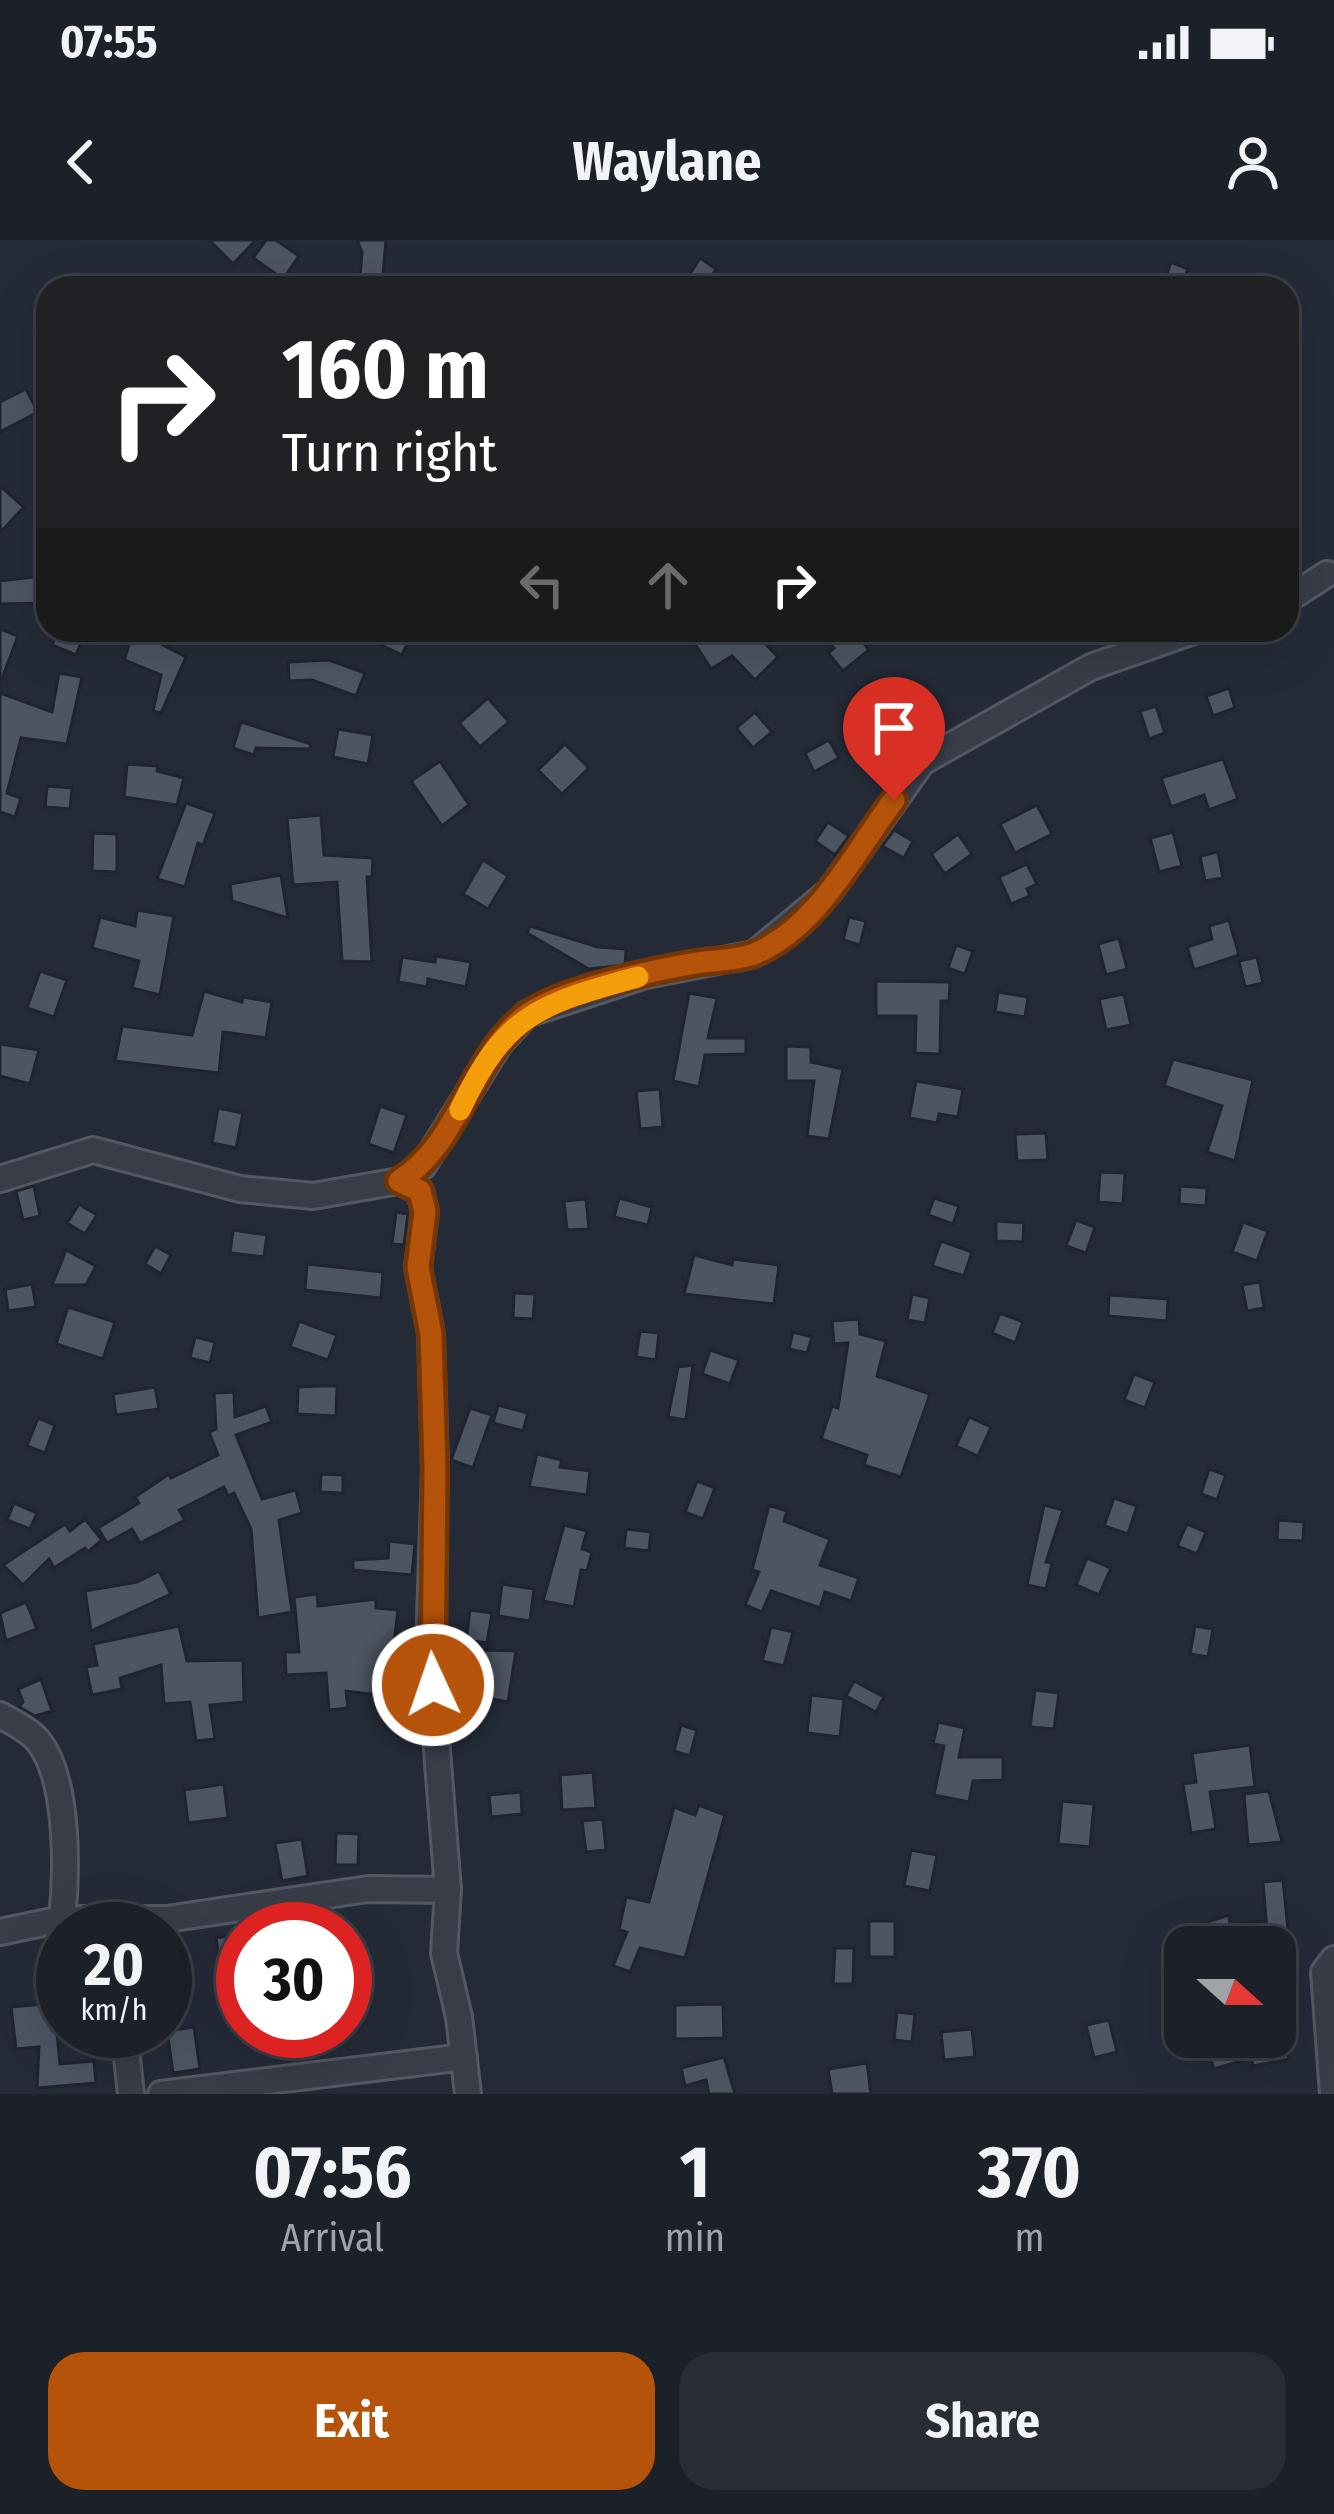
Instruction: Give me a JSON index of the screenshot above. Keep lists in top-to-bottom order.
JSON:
{
  "north": "right",
  "page": {
    "status": "07:55",
    "header": "Waylane",
    "turn": ["160 m", "Turn right"],
    "speed": "20 km/h",
    "limit": "30",
    "eta": [
      "07:56",
      "Arrival",
      "1",
      "min",
      "370",
      "m"
    ],
    "buttons": ["Exit", "Share"]
  }
}
